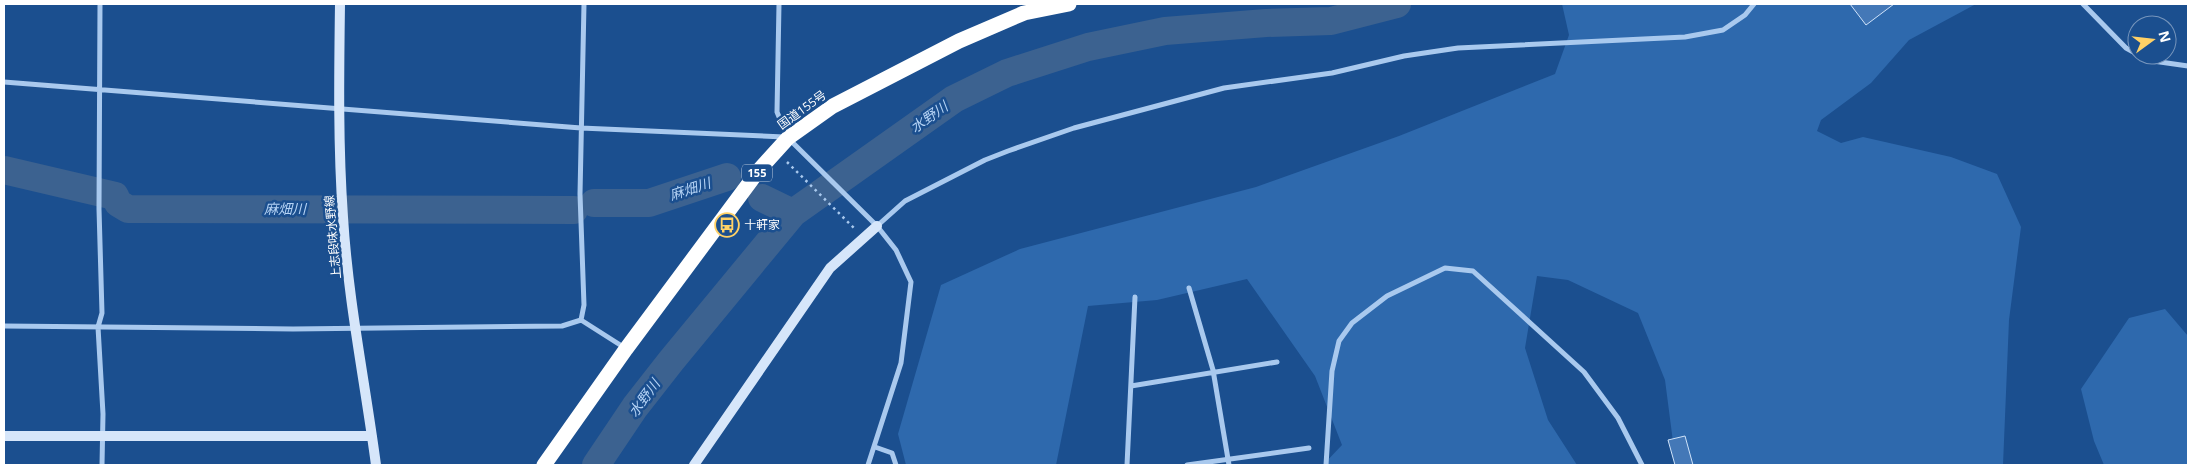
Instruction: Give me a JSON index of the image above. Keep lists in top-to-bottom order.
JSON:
{
  "streets": {
    "highway": ["国道155号", "155"],
    "street": ["上志段味水野線"]
  },
  "water": ["水野川", "麻畑川"],
  "places": {
    "bus stop": ["十軒家"]
  },
  "north": "right"
}
